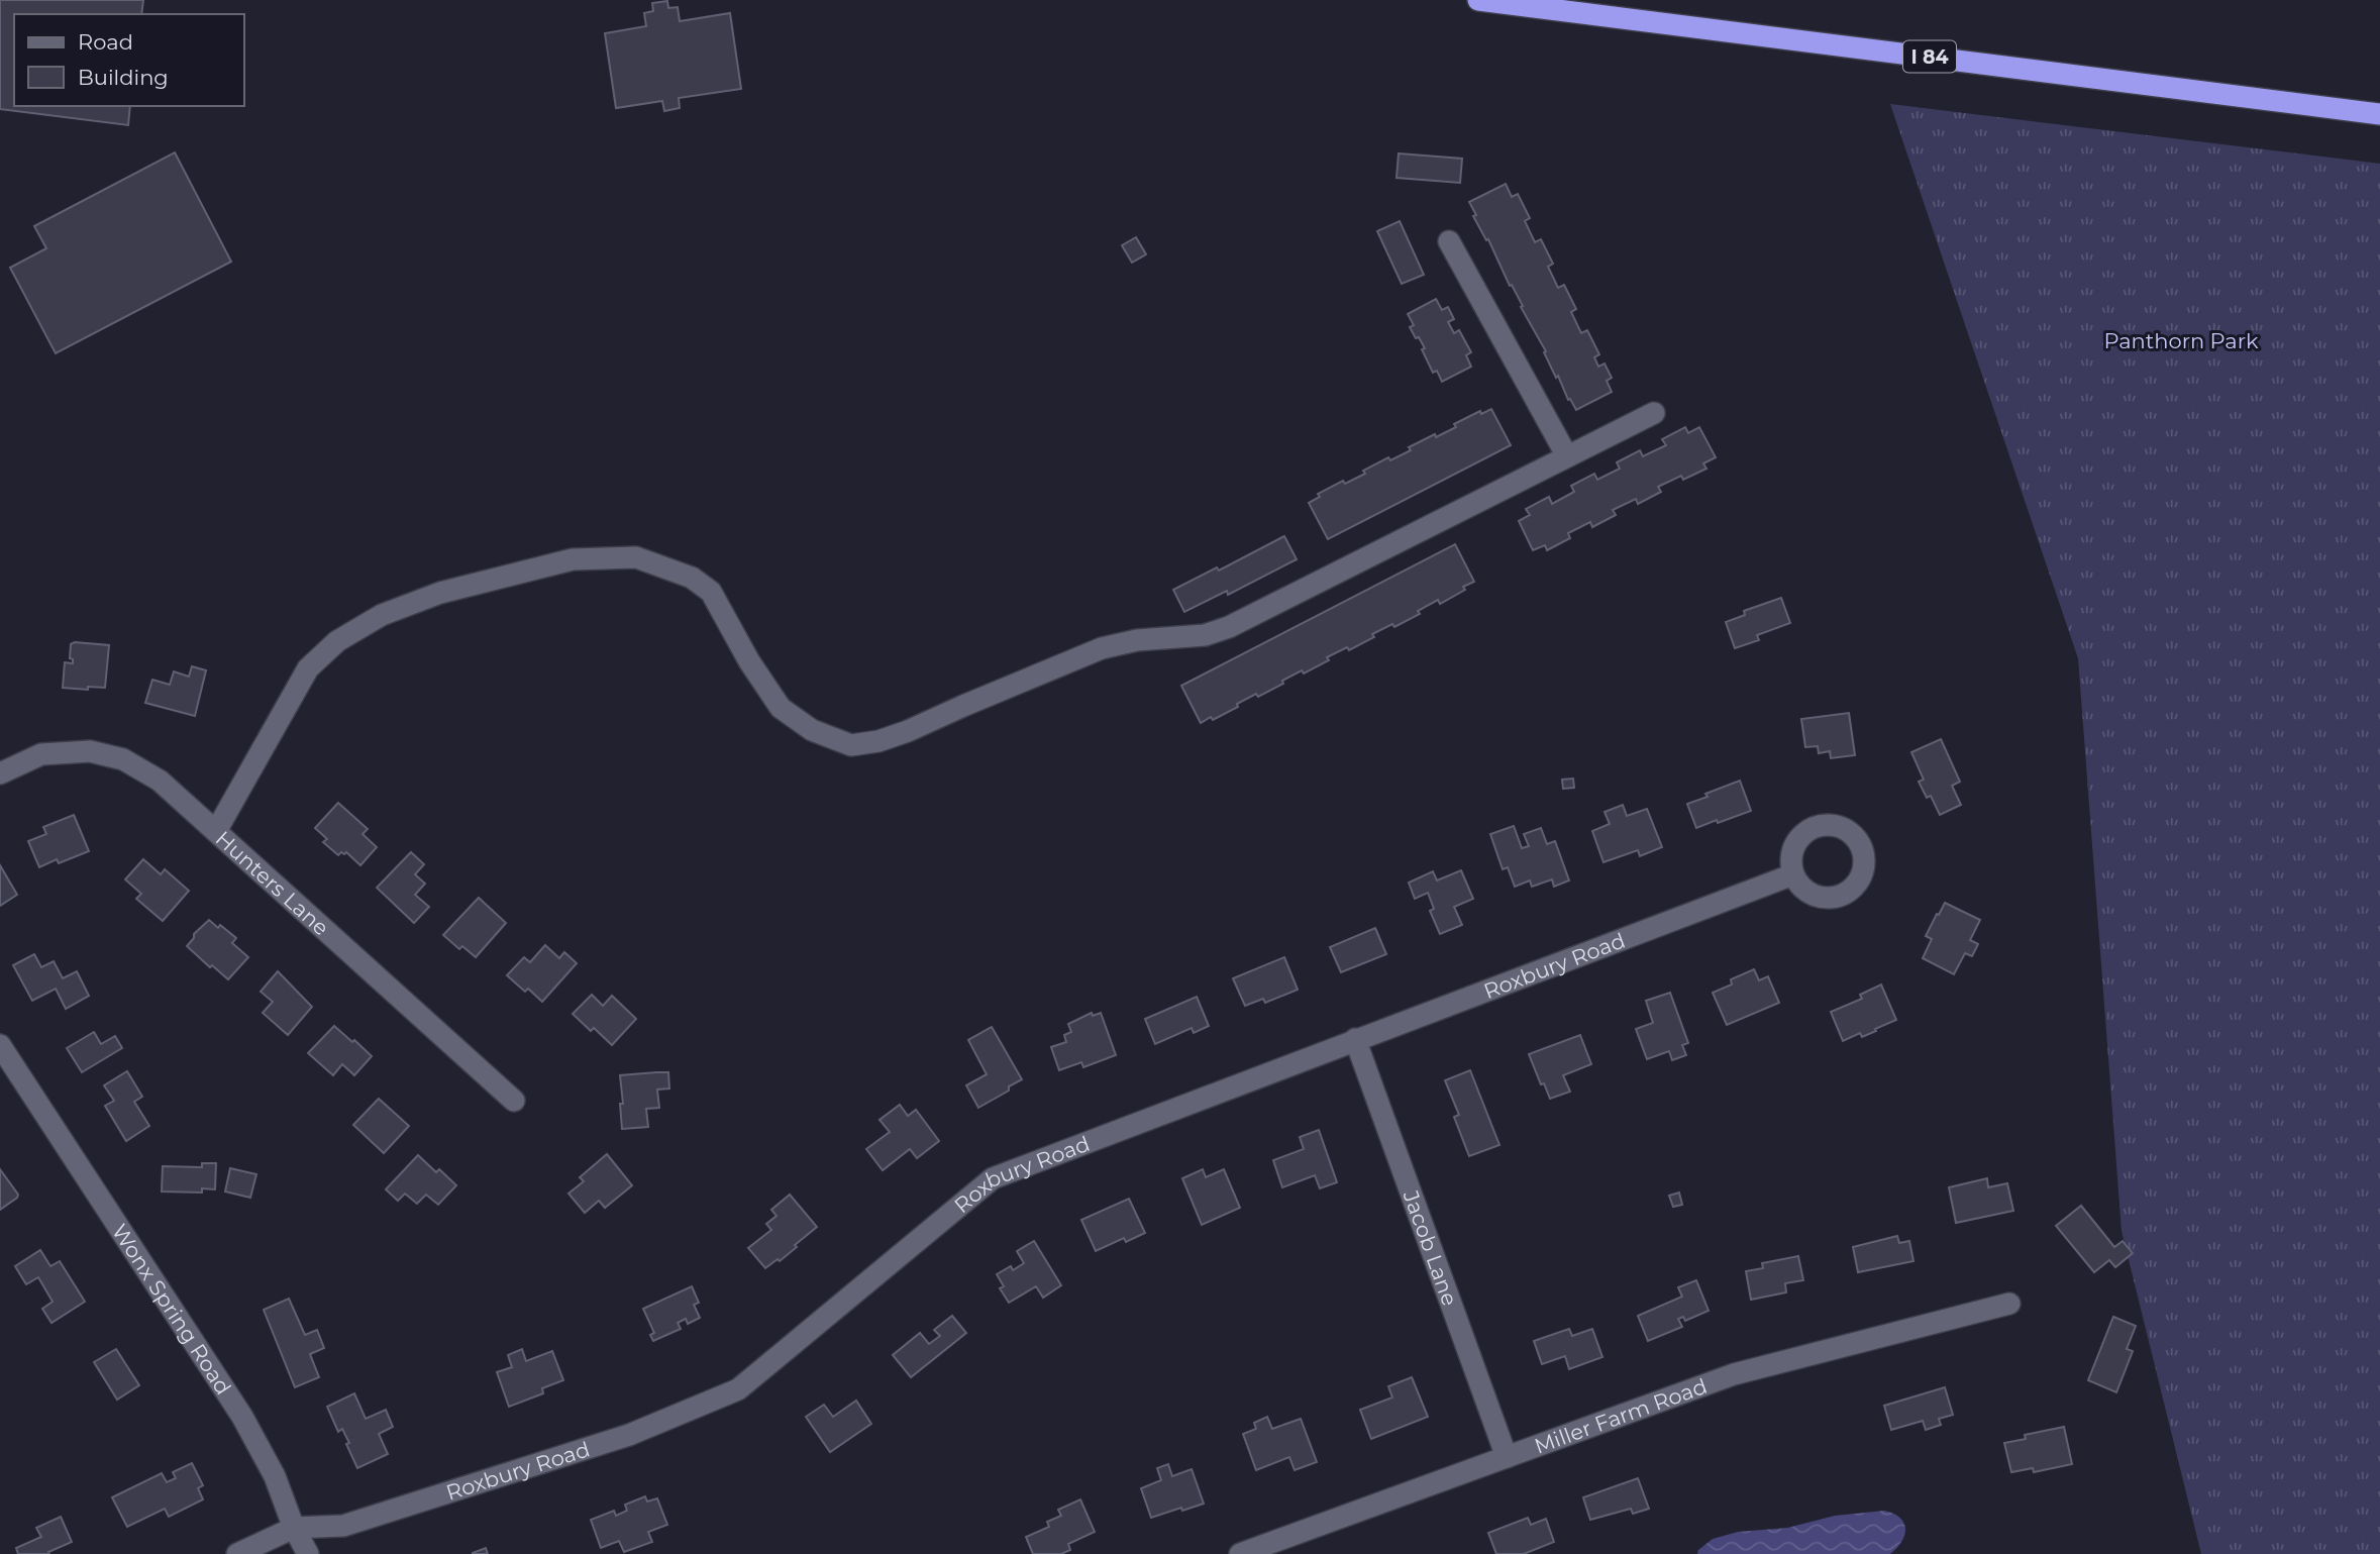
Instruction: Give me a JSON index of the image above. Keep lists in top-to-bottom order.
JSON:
{
  "streets": {
    "highway": ["I 84"],
    "street": [
      "Hunters Lane",
      "Roxbury Road",
      "Jacob Lane",
      "Wonx Spring Road",
      "Miller Farm Road"
    ]
  },
  "crossings": [
    ["Roxbury Road", "Jacob Lane"],
    ["Roxbury Road", "Wonx Spring Road"],
    ["Jacob Lane", "Miller Farm Road"]
  ],
  "parks": ["Panthorn Park"],
  "legend": ["Road", "Building"]
}
